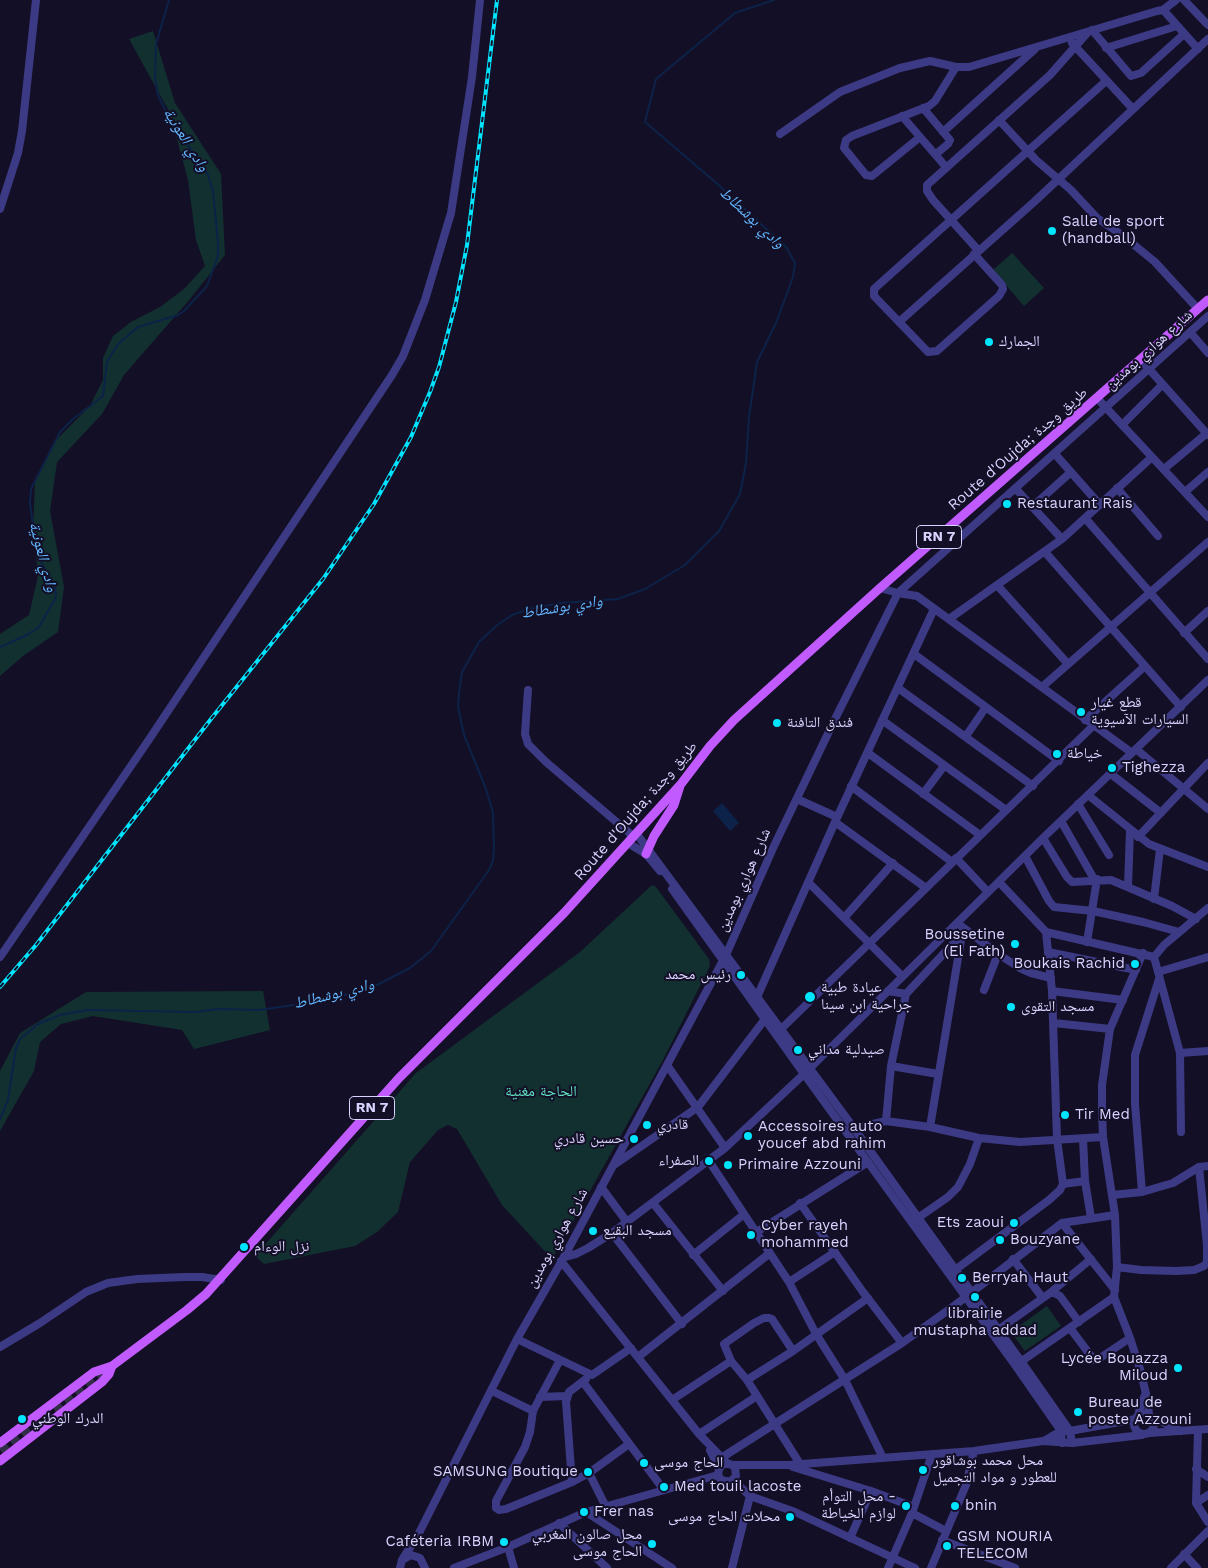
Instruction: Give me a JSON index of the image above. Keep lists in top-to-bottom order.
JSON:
{
  "streets": {
    "main road": ["Route d'Oujda; طريق وجدة", "RN 7"],
    "street": ["شارع هواري بومدين"]
  },
  "water": ["وادي العونية", "وادي بوشطاط"],
  "parks": ["الحاجة مغنية"],
  "places": [
    "Salle de sport (handball)",
    "الجمارك",
    "Restaurant Rais",
    "قطع غيار السيارات الآسيوية",
    "فندق التافنة",
    "خياطة",
    "Tighezza",
    "Boussetine (El Fath)",
    "Boukais Rachid",
    "رئيس محمد",
    "عيادة طبية جراحية ابن سينا",
    "مسجد التقوى",
    "صيدلية مداني",
    "Tir Med",
    "قادري",
    "Accessoires auto youcef abd rahim",
    "حسين قادري",
    "الصفراء",
    "Primaire Azzouni",
    "Ets zaoui",
    "مسجد البقيع",
    "Cyber rayeh mohammed",
    "Bouzyane",
    "نزل الوءام",
    "Berryah Haut",
    "librairie mustapha addad",
    "Lycée Bouazza Miloud",
    "Bureau de poste Azzouni",
    "الدرك الوطني",
    "الحاج موسى",
    "محل محمد بوشاقور للعطور و مواد التجميل",
    "SAMSUNG Boutique",
    "Med touil lacoste",
    "محل التوأم - لوازم الخياطة",
    "bnin",
    "Frer nas",
    "محلات الحاج موسى",
    "Caféteria IRBM",
    "محل صالون المغربي الحاج موسى",
    "GSM NOURIA TELECOM"
  ]
}
